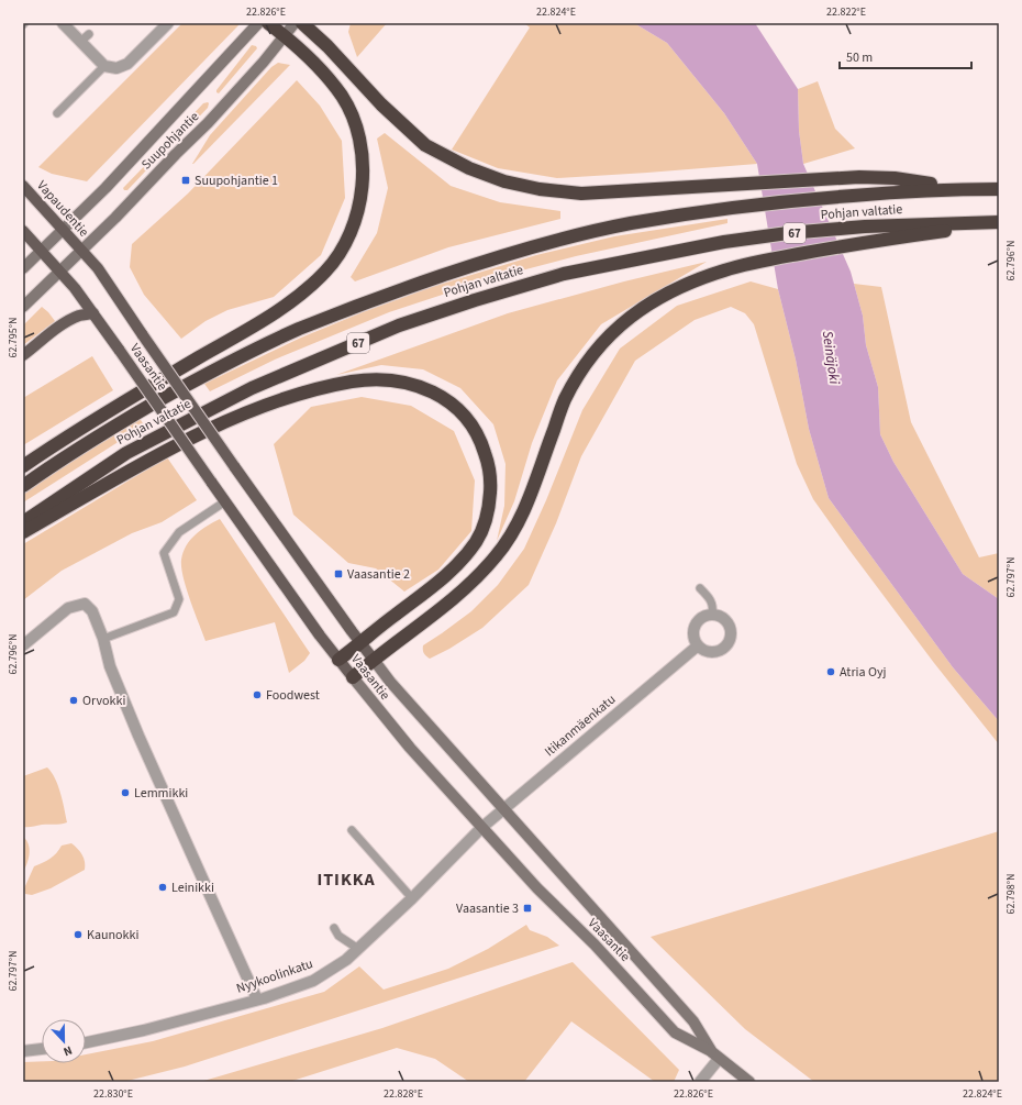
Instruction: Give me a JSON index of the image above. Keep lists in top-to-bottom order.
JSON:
{
  "streets": {
    "highway": ["Pohjan valtatie", "67"],
    "main road": ["Suupohjantie", "Vapaudentie", "Vaasantie"],
    "street": ["Itikanmäenkatu", "Nyykoolinkatu"]
  },
  "crossings": [
    ["Suupohjantie", "Vapaudentie"],
    ["Suupohjantie", "Vaasantie"],
    ["Vapaudentie", "Vaasantie"],
    ["Vaasantie", "Itikanmäenkatu"],
    ["Vaasantie", "Nyykoolinkatu"],
    ["Itikanmäenkatu", "Nyykoolinkatu"]
  ],
  "districts": ["ITIKKA"],
  "water": ["Seinäjoki"],
  "places": {
    "transit": ["Suupohjantie 1", "Vaasantie 2", "Vaasantie 3"],
    "other": [
      "Atria Oyj",
      "Foodwest",
      "Orvokki",
      "Lemmikki",
      "Leinikki",
      "Kaunokki"
    ]
  },
  "scale_bar": "50 m",
  "north": "bottom",
  "coordinates": [
    "22.826°E",
    "22.824°E",
    "22.822°E",
    "62.796°N",
    "62.795°N",
    "62.797°N",
    "62.798°N",
    "22.830°E",
    "22.828°E"
  ]
}
